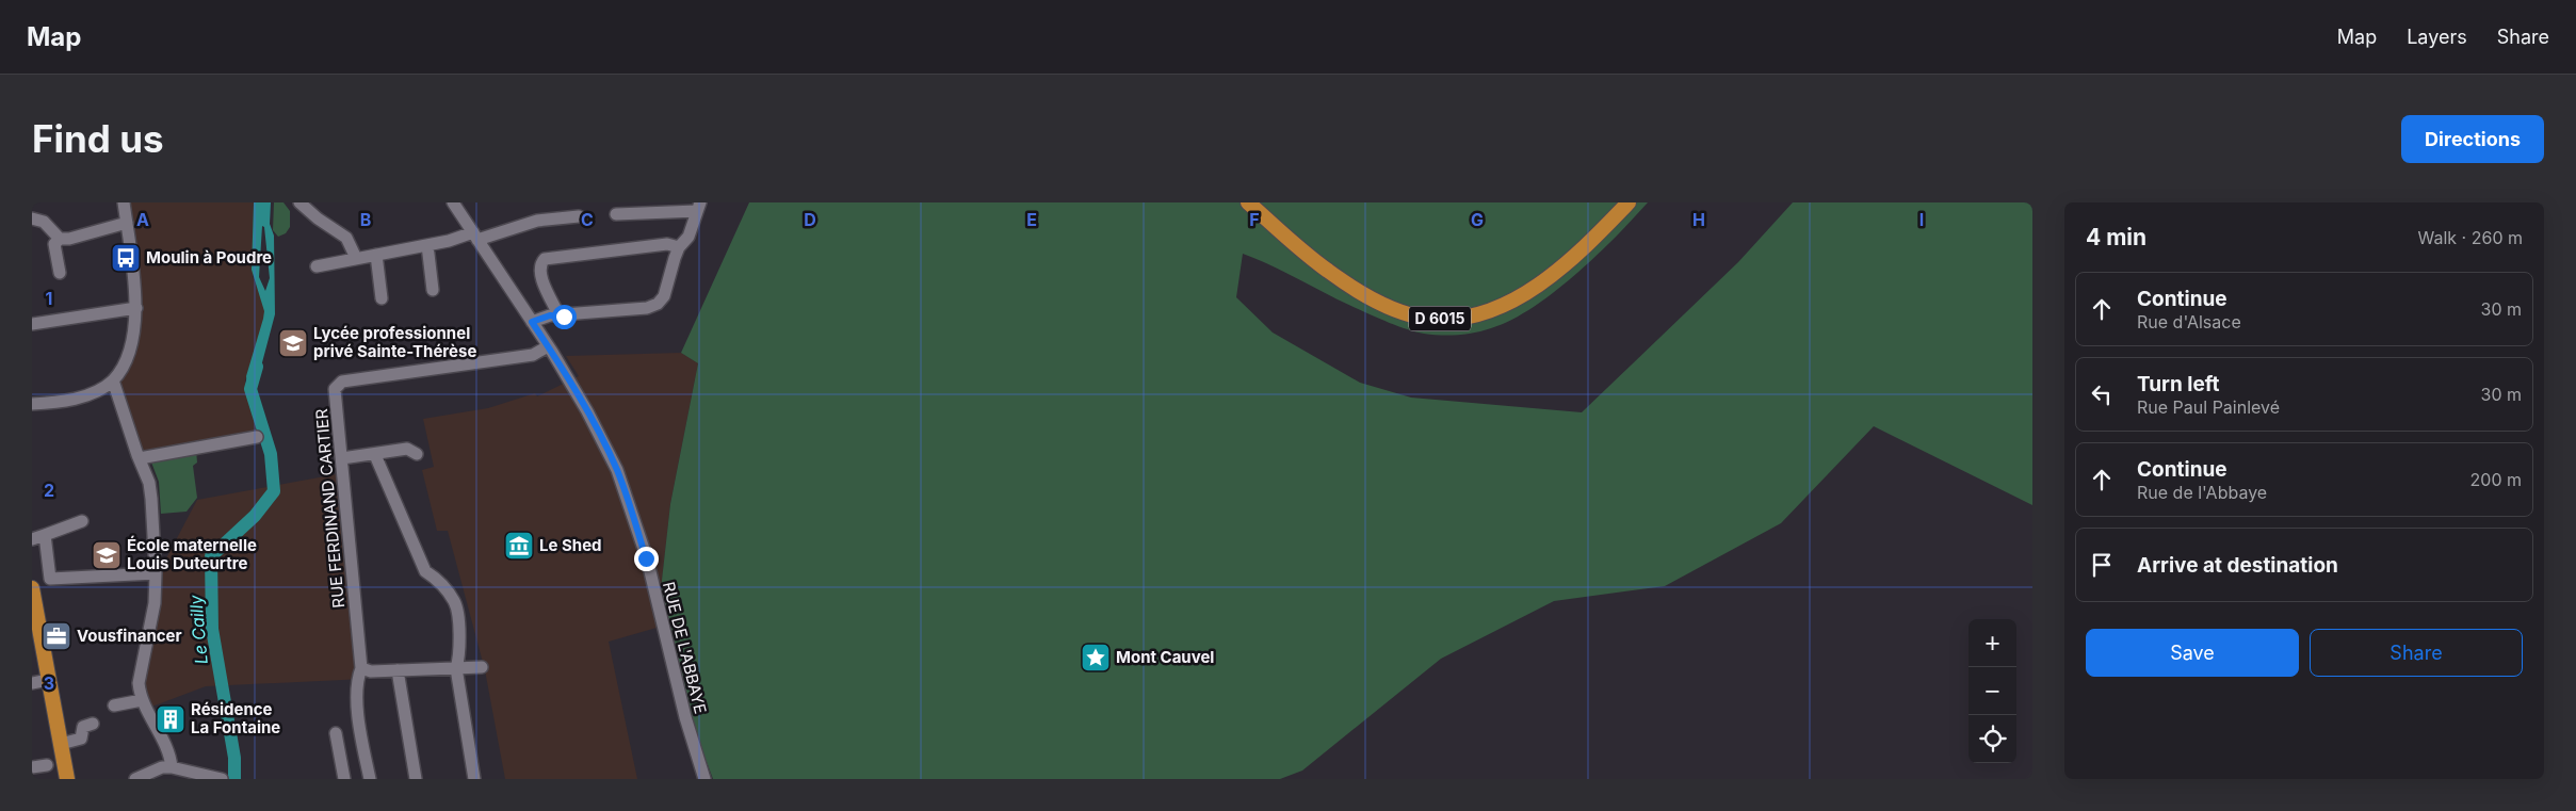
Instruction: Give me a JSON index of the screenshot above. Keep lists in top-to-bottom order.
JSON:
{
  "streets": {
    "main road": ["D 6015"],
    "street": ["RUE FERDINAND CARTIER", "RUE DE L'ABBAYE"]
  },
  "crossings": [
    ["RUE FERDINAND CARTIER", "RUE DE L'ABBAYE"]
  ],
  "water": ["Le Cailly"],
  "places": {
    "bus stop": ["Moulin à Poudre"],
    "school or university": ["Lycée professionnel privé Sainte-Thérèse", "École maternelle Louis Duteurtre"],
    "museum": ["Le Shed"],
    "office": ["Vousfinancer"],
    "place": ["Mont Cauvel"],
    "building": ["Résidence La Fontaine"]
  },
  "page": {
    "header": "Map",
    "nav": ["Map", "Layers", "Share"],
    "buttons": [
      "Directions",
      ["Save", "Share"]
    ],
    "title": "Find us",
    "heading": ["4 min", "Walk · 260 m"],
    "list": [
      ["Continue", "Rue d'Alsace", "30 m"],
      ["Turn left", "Rue Paul Painlevé", "30 m"],
      ["Continue", "Rue de l'Abbaye", "200 m"],
      "Arrive at destination"
    ],
    "map_buttons": ["+", "−"]
  },
  "grid": {
    "columns": [
      "A",
      "B",
      "C",
      "D",
      "E",
      "F",
      "G",
      "H",
      "I"
    ],
    "rows": ["1", "2", "3"]
  }
}
